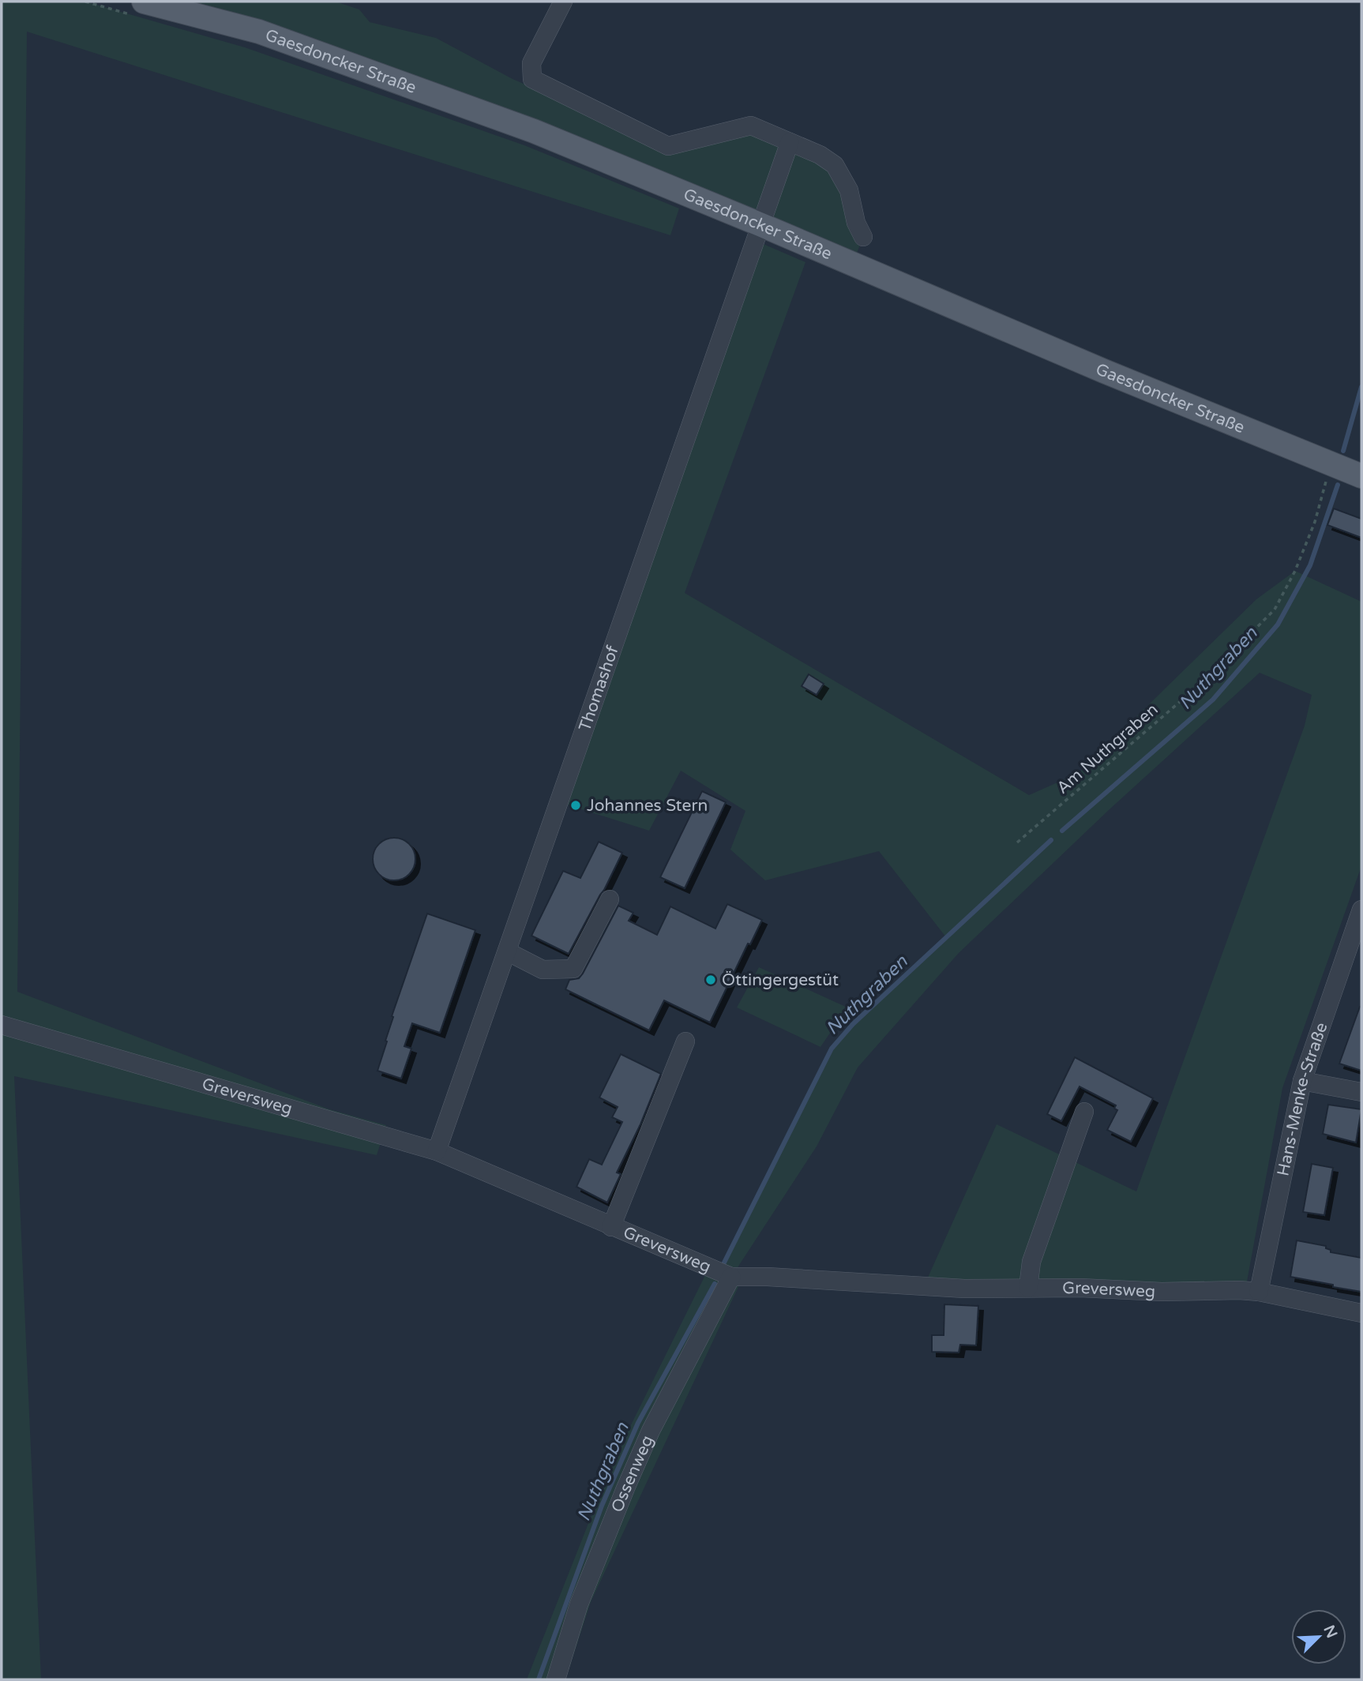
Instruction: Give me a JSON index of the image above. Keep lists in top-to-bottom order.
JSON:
{
  "streets": {
    "main road": ["Gaesdoncker Straße"],
    "street": [
      "Thomashof",
      "Greversweg",
      "Hans-Menke-Straße",
      "Ossenweg"
    ],
    "path": ["Am Nuthgraben"]
  },
  "crossings": [
    ["Gaesdoncker Straße", "Thomashof"],
    ["Thomashof", "Greversweg"],
    ["Greversweg", "Hans-Menke-Straße"],
    ["Greversweg", "Ossenweg"]
  ],
  "water": ["Nuthgraben"],
  "places": ["Johannes Stern", "Öttingergestüt"],
  "north": "top right"
}
